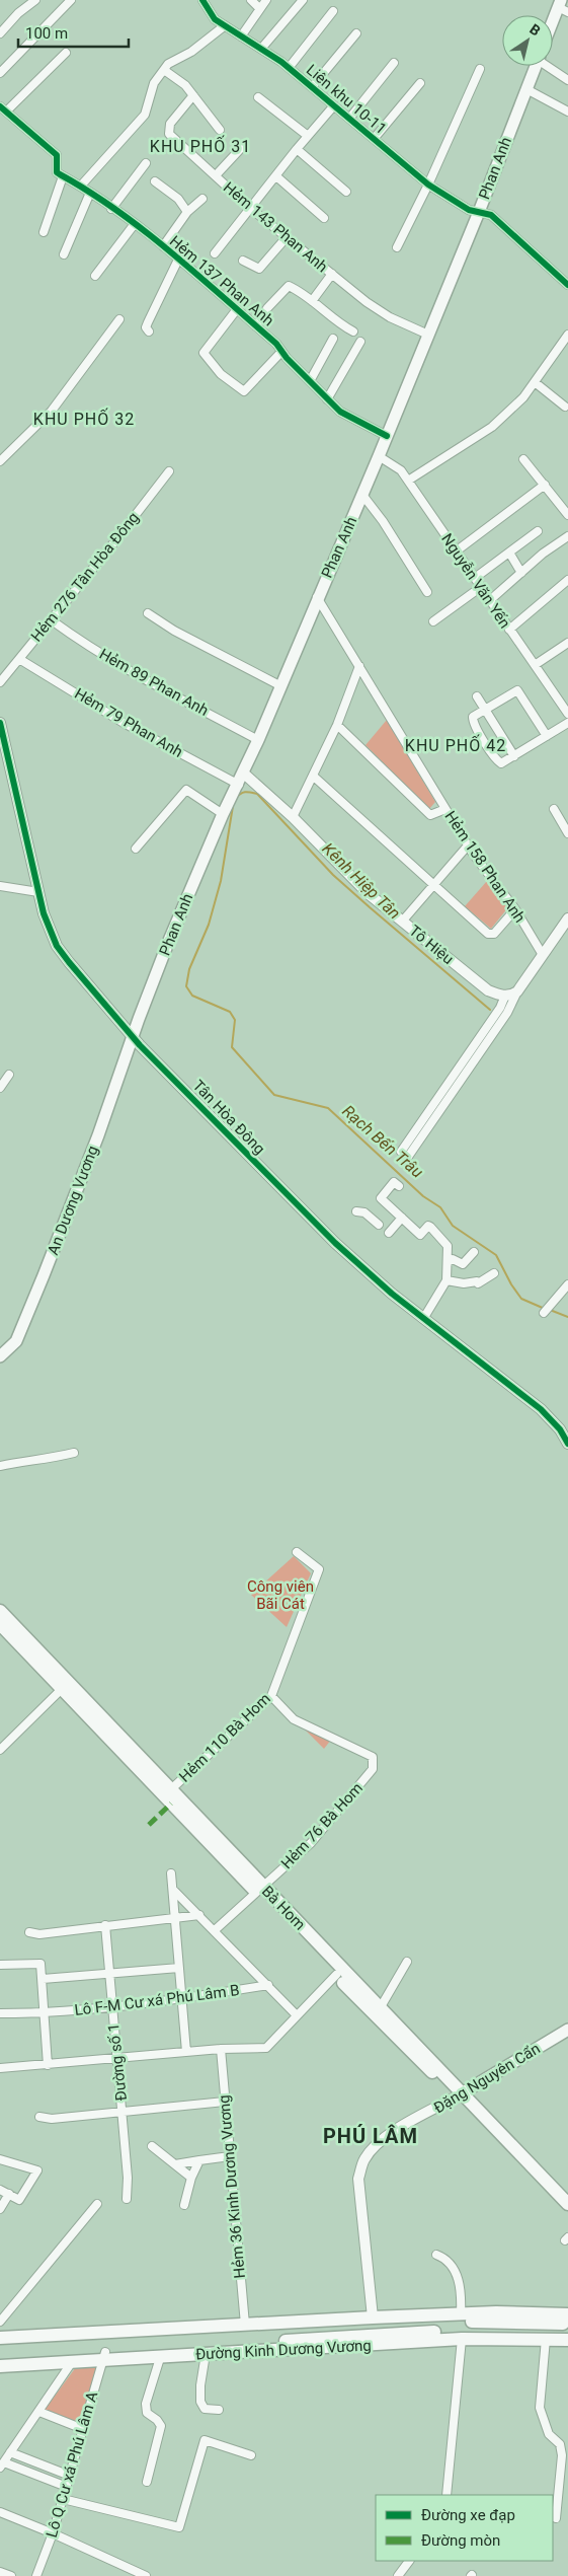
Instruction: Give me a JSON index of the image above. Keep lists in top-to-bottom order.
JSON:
{
  "streets": {
    "main road": [
      "Phan Anh",
      "An Dương Vương",
      "Bà Hom",
      "Đặng Nguyên Cẩn",
      "Đường Kinh Dương Vương"
    ],
    "street": [
      "Liên khu 10-11",
      "Hẻm 143 Phan Anh",
      "Hẻm 137 Phan Anh",
      "Hẻm 276 Tân Hòa Đông",
      "Nguyễn Văn Yến",
      "Hẻm 89 Phan Anh",
      "Hẻm 79 Phan Anh",
      "Hẻm 158 Phan Anh",
      "Tô Hiệu",
      "Tân Hòa Đông",
      "Hẻm 110 Bà Hom",
      "Hẻm 76 Bà Hom",
      "Lô F-M Cư xá Phú Lâm B",
      "Đường số 1",
      "Hẻm 36 Kinh Dương Vương",
      "Lô Q Cư xá Phú Lâm A"
    ]
  },
  "crossings": [
    ["Liên khu 10-11", "Phan Anh"],
    ["Phan Anh", "Hẻm 143 Phan Anh"],
    ["Phan Anh", "Hẻm 137 Phan Anh"],
    ["Phan Anh", "Nguyễn Văn Yến"],
    ["Phan Anh", "Hẻm 89 Phan Anh"],
    ["Phan Anh", "Hẻm 79 Phan Anh"],
    ["Phan Anh", "Hẻm 158 Phan Anh"],
    ["Phan Anh", "Tô Hiệu"],
    ["Phan Anh", "Tân Hòa Đông"],
    ["Phan Anh", "An Dương Vương"],
    ["Hẻm 276 Tân Hòa Đông", "Hẻm 89 Phan Anh"],
    ["Hẻm 276 Tân Hòa Đông", "Hẻm 79 Phan Anh"],
    ["Hẻm 79 Phan Anh", "Tô Hiệu"],
    ["Tân Hòa Đông", "An Dương Vương"],
    ["Hẻm 110 Bà Hom", "Hẻm 76 Bà Hom"],
    ["Hẻm 110 Bà Hom", "Bà Hom"],
    ["Hẻm 76 Bà Hom", "Bà Hom"],
    ["Bà Hom", "Đặng Nguyên Cẩn"],
    ["Lô F-M Cư xá Phú Lâm B", "Đường số 1"],
    ["Đặng Nguyên Cẩn", "Đường Kinh Dương Vương"],
    ["Hẻm 36 Kinh Dương Vương", "Đường Kinh Dương Vương"],
    ["Đường Kinh Dương Vương", "Lô Q Cư xá Phú Lâm A"]
  ],
  "districts": [
    "KHU PHỐ 31",
    "KHU PHỐ 32",
    "KHU PHỐ 42",
    "PHÚ LÂM"
  ],
  "water": ["Kênh Hiệp Tân", "Rạch Bến Trâu"],
  "parks": ["Công viên Bãi Cát"],
  "legend": ["Đường xe đạp", "Đường mòn"],
  "scale_bar": "100 m",
  "north": "top right"
}
